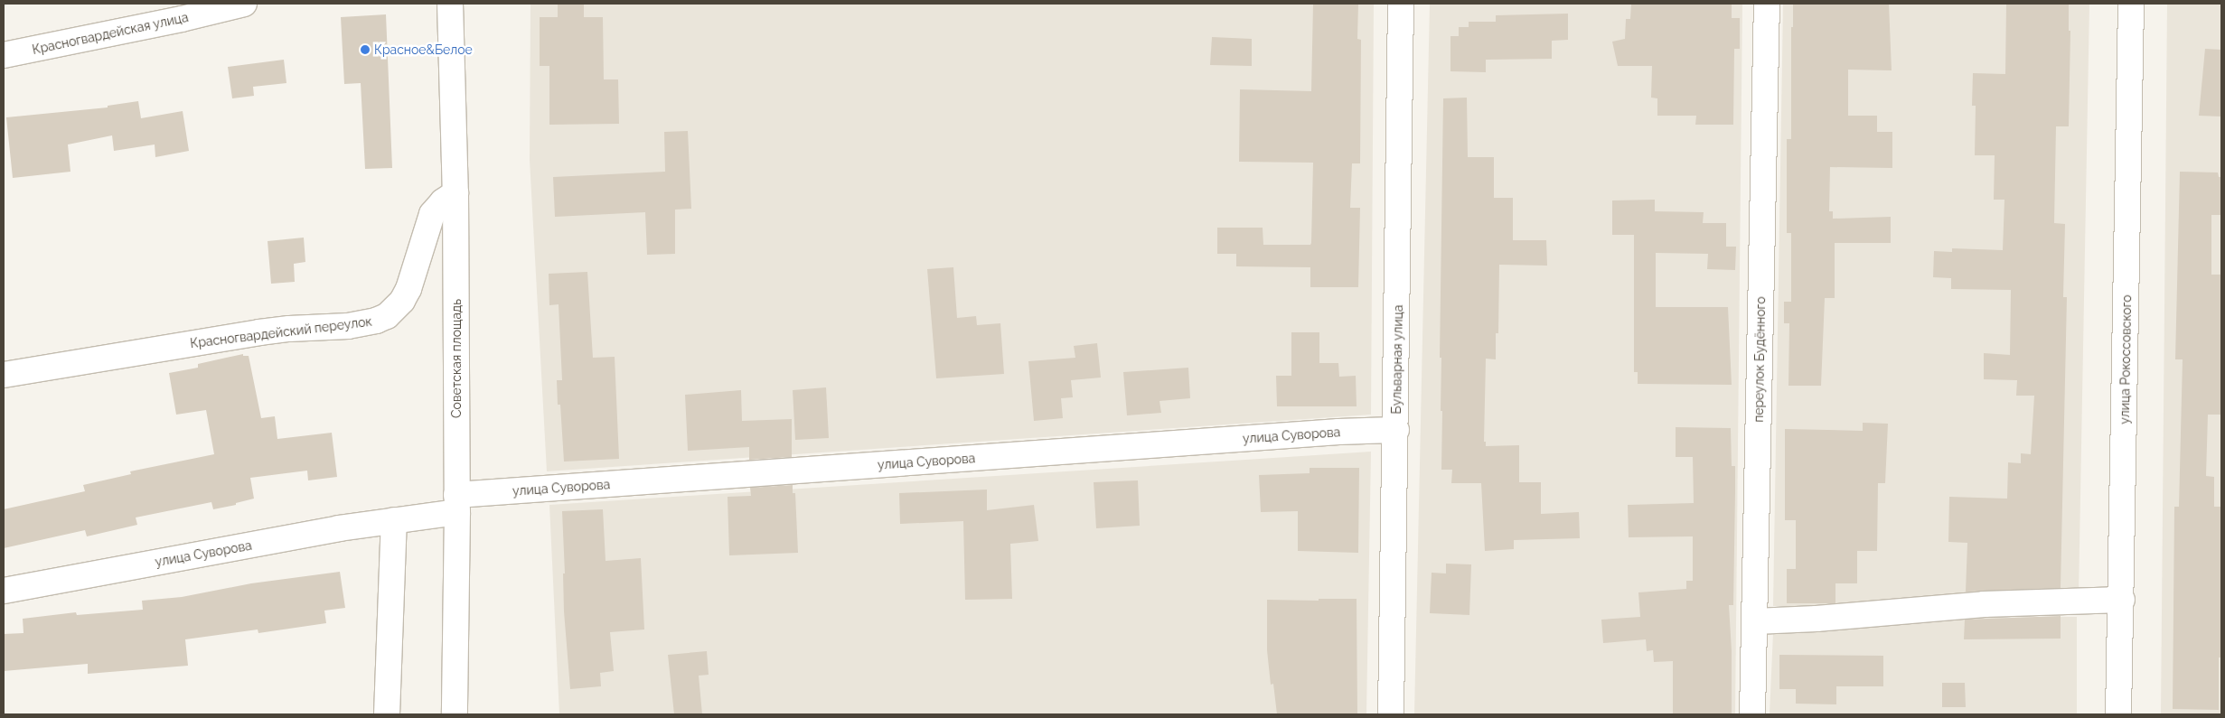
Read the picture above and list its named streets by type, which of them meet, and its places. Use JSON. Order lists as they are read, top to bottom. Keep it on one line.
{"streets":{"street":["Красногвардейская улица","Красногвардейский переулок","Советская площадь","Бульварная улица","переулок Будённого","улица Рокоссовского","улица Суворова"]},"crossings":[["Красногвардейский переулок","Советская площадь"],["Советская площадь","улица Суворова"],["Бульварная улица","улица Суворова"]],"places":["Красное&Белое"]}
